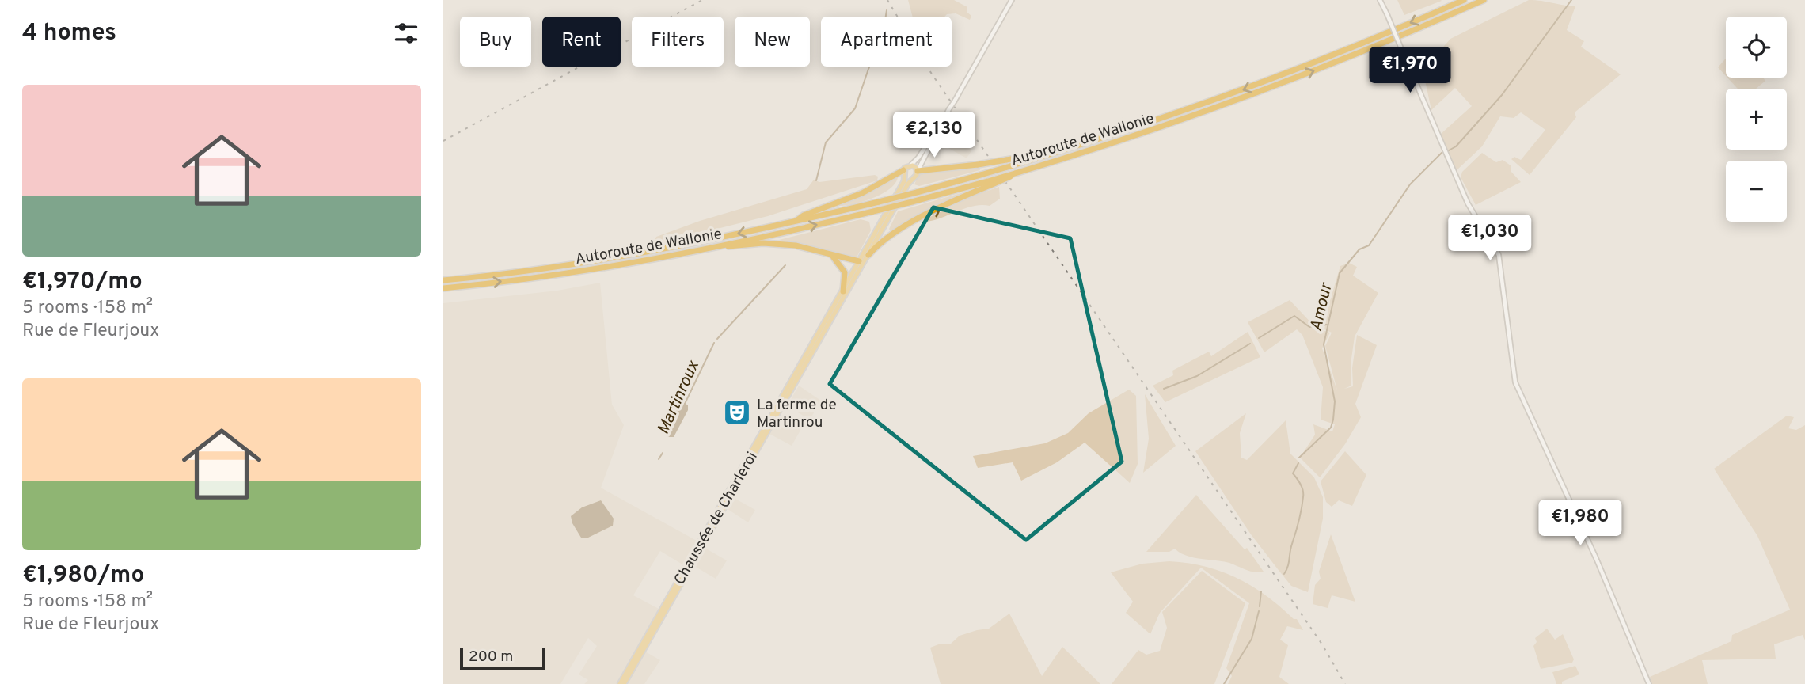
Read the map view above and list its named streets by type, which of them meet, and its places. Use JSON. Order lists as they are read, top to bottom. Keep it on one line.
{"streets":{"highway":["Autoroute de Wallonie"],"main road":["Chaussée de Charleroi"]},"water":["Amour","Martinroux"],"places":{"theatre":["La ferme de Martinrou"]},"scale_bar":"200 m","page":{"heading":"4 homes","map_buttons":["+","−"],"chip":["Buy","Rent","Filters","New","Apartment"],"price":["€1,970","€2,130","€1,030","€1,980"],"list":[{"name":"€1,970/mo","note":"5 rooms · 158 m² · Rue de Fleurjoux"},{"name":"€1,980/mo","note":"5 rooms · 158 m² · Rue de Fleurjoux"}],"scale":"200 m"}}
